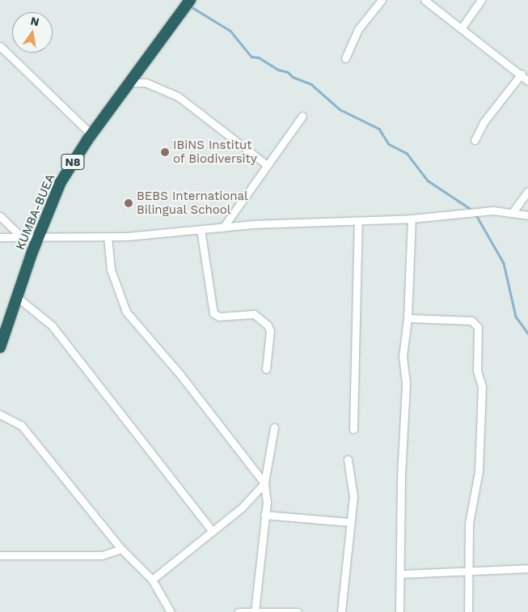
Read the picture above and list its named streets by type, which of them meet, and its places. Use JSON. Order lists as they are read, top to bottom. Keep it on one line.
{"streets":{"highway":["N8","KUMBA-BUEA"]},"places":["IBiNS Institut of Biodiversity","BEBS International Bilingual School"],"north":"top"}
